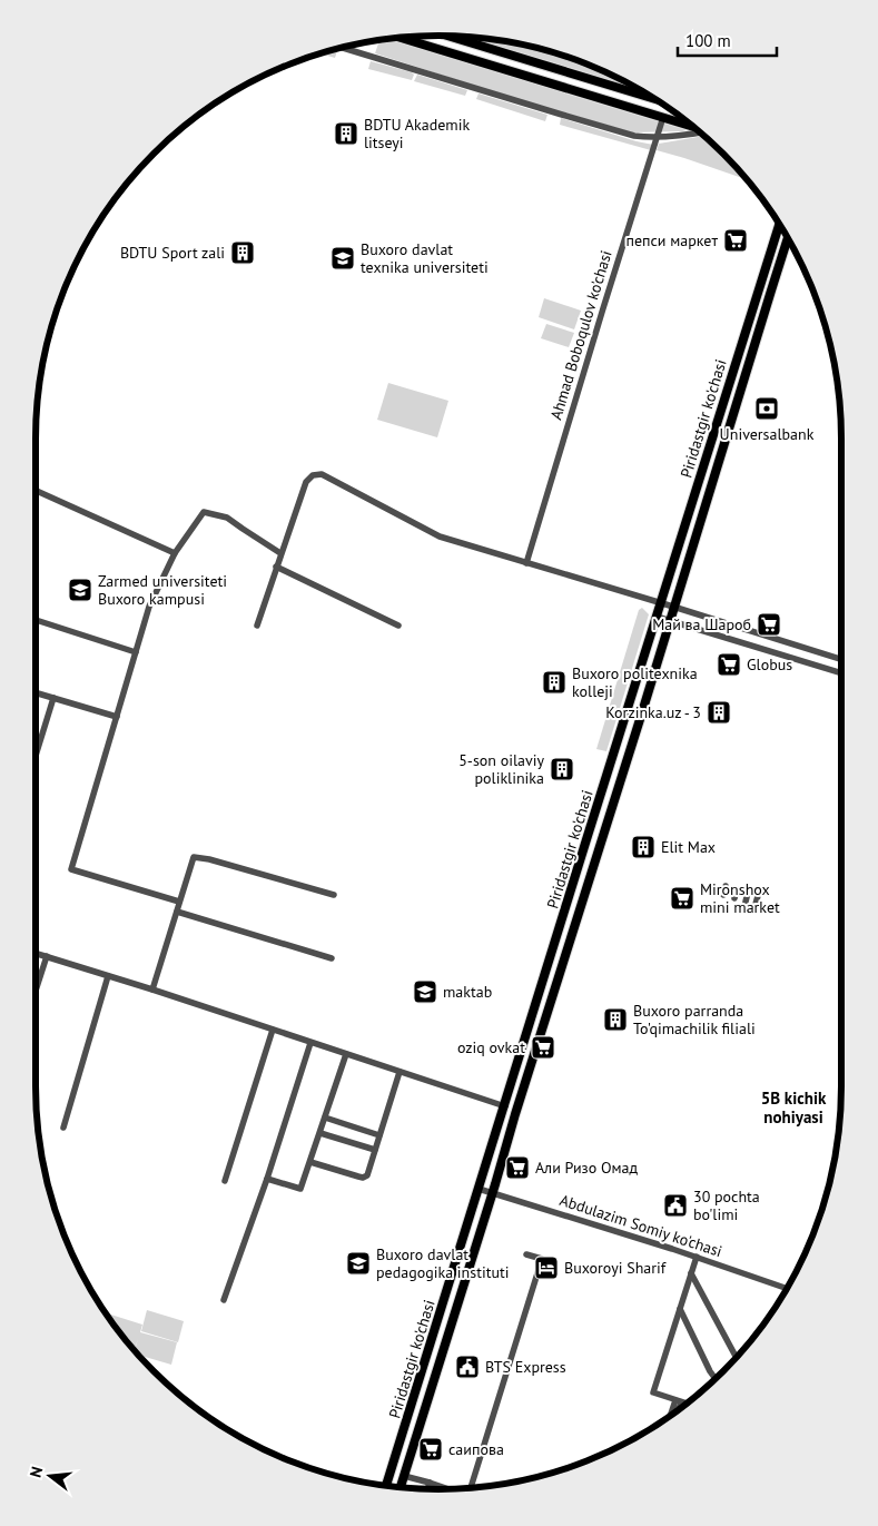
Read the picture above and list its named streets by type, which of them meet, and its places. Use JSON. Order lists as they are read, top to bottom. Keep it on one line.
{"streets":{"main road":["Piridastgir ko'chasi"],"street":["Ahmad Boboqulov ko'chasi","Abdulazim Somiy ko'chasi"]},"crossings":[["Piridastgir ko'chasi","Abdulazim Somiy ko'chasi"]],"districts":["5B kichik nohiyasi"],"places":{"building":["BDTU Akademik litseyi","BDTU Sport zali","Buxoro politexnika kolleji","Korzinka.uz - 3","5-son oilaviy poliklinika","Elit Max","Buxoro parranda To'qimachilik filiali"],"supermarket":["пепси маркет","Май ва Шароб","Globus","Mironshox mini market","oziq ovkat","Али Ризо Омад","саипова"],"school or university":["Buxoro davlat texnika universiteti","Zarmed universiteti Buxoro kampusi","maktab","Buxoro davlat pedagogika instituti"],"bank":["Universalbank"],"public building":["30 pochta bo'limi","BTS Express"],"hotel":["Buxoroyi Sharif"]},"scale_bar":"100 m","north":"left"}
